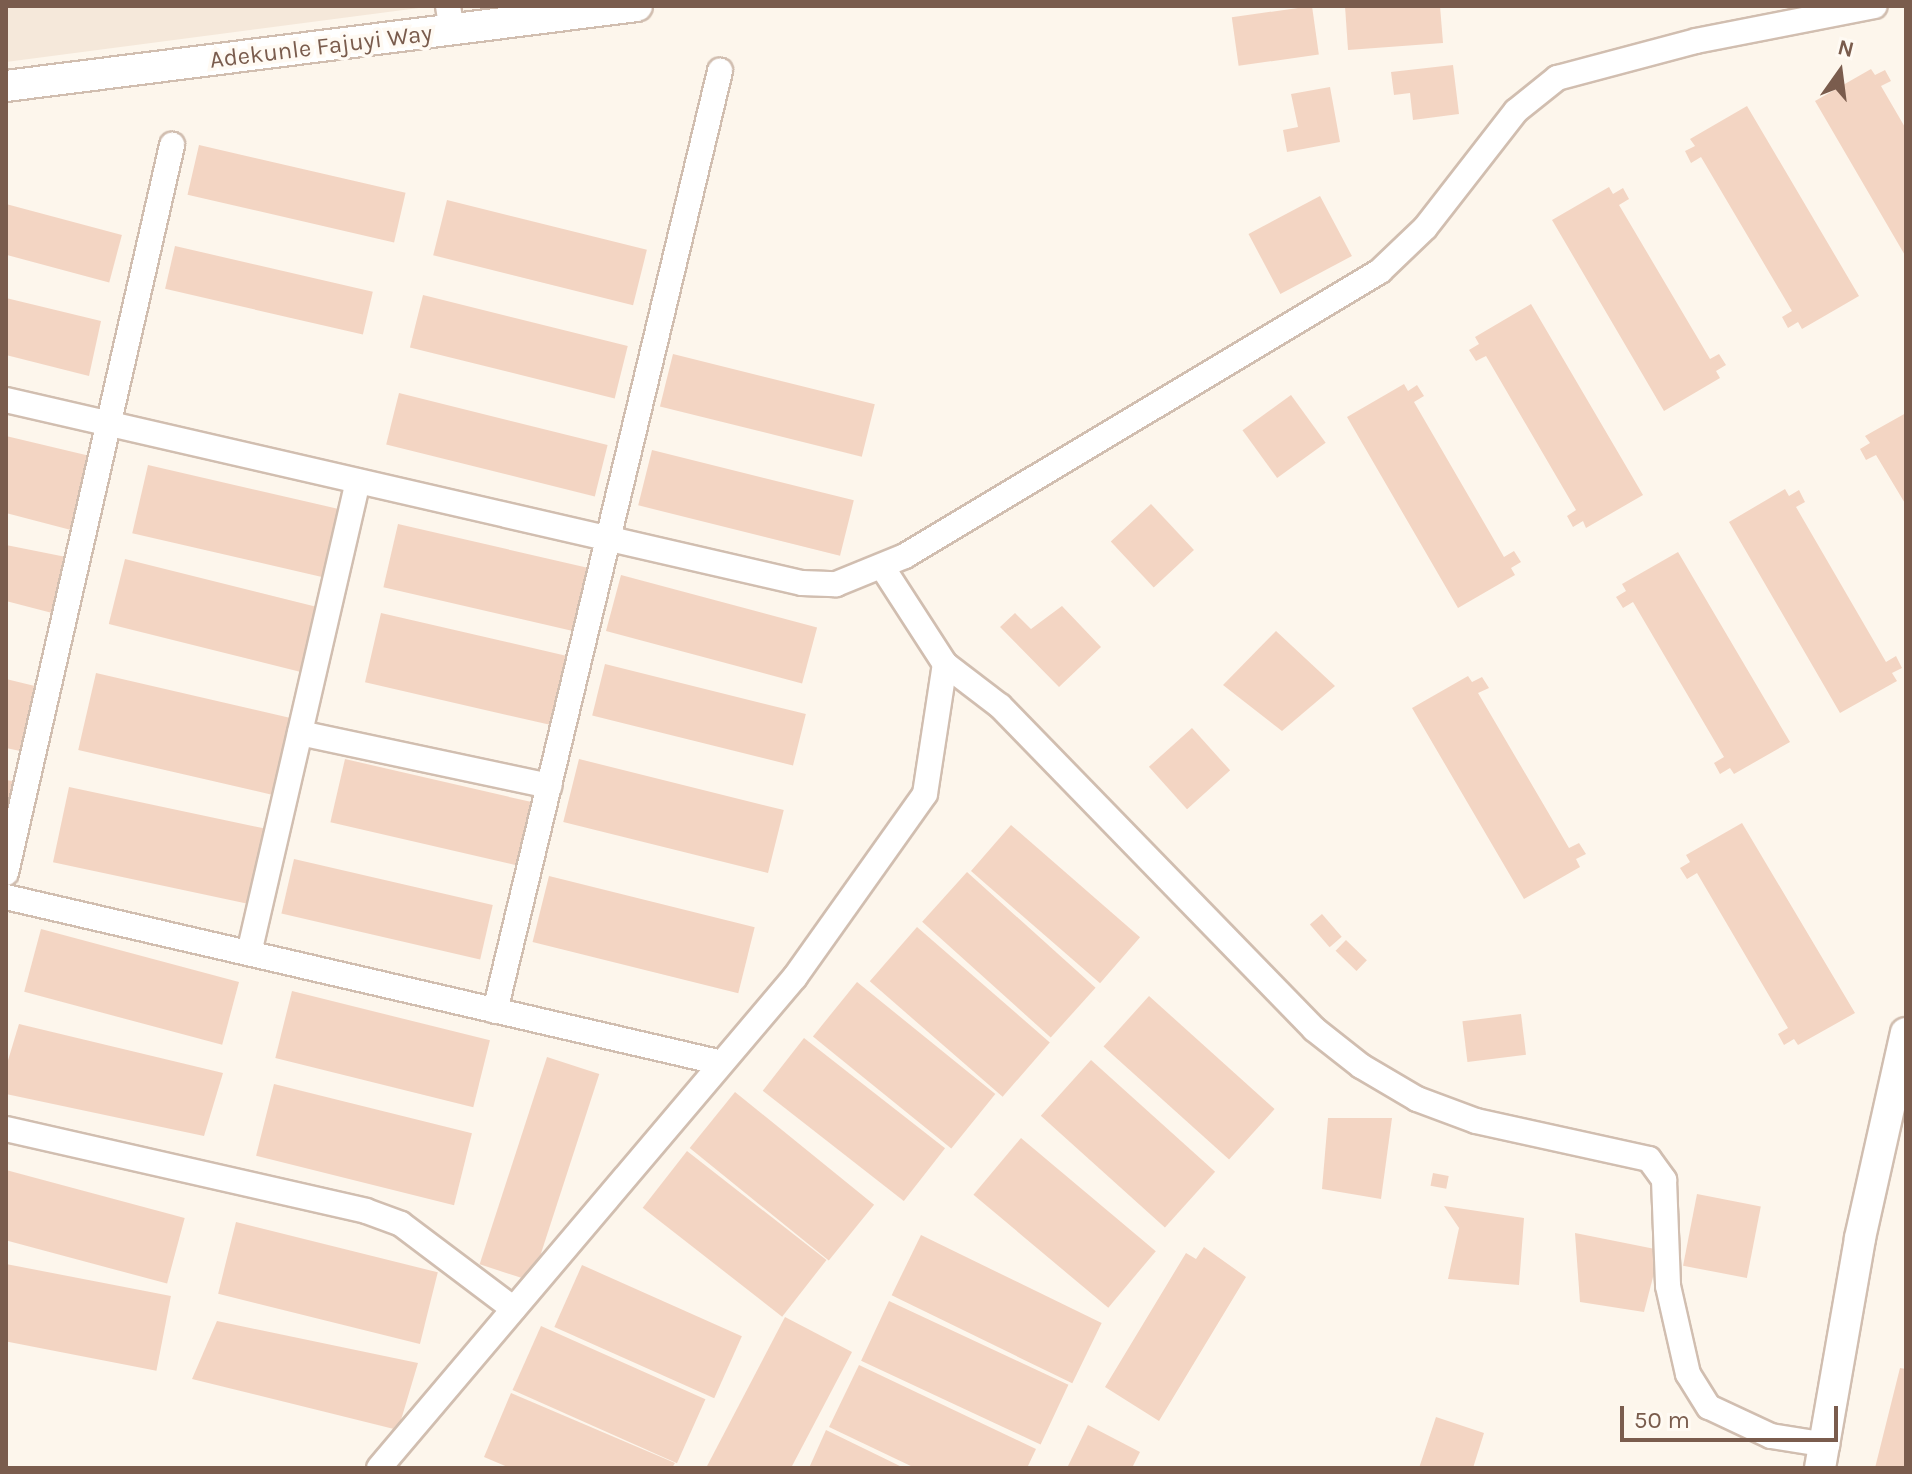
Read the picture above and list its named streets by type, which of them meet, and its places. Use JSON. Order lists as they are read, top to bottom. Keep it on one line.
{"streets":{"street":["Adekunle Fajuyi Way"]},"scale_bar":"50 m","north":"top"}
